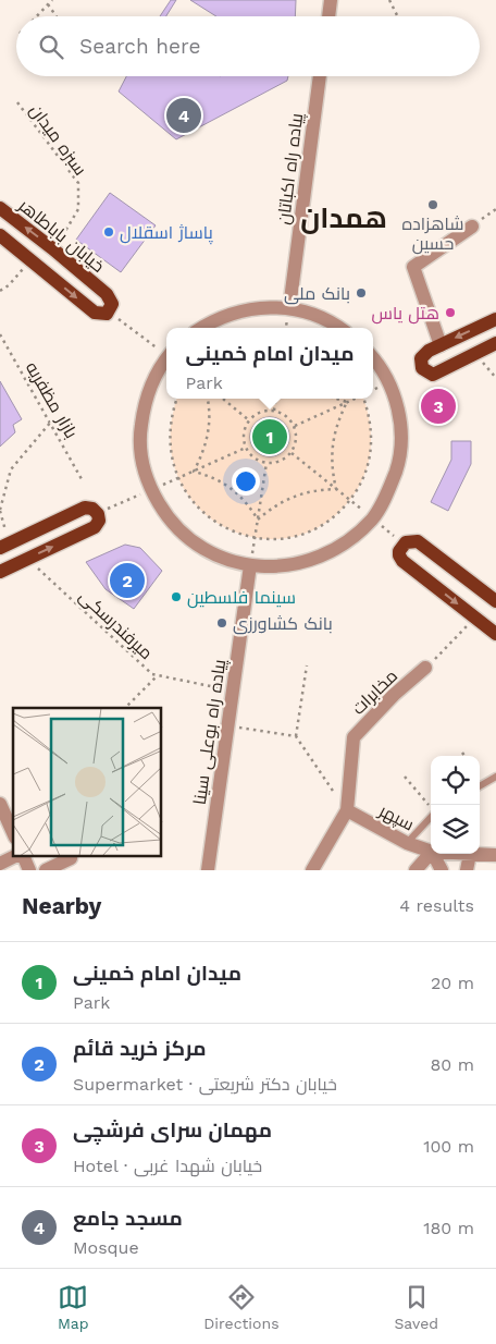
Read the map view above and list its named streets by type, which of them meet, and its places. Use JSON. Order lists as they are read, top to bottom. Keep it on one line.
{"streets":{"main road":["خیابان باباطاهر"],"street":["پیاده راه اکباتان","مخابرات","پیاده راه بوعلی سینا","سپهر"],"path":["سبزه میدان","بازار مظفریه","میرفندرسکی"]},"crossings":[["سبزه میدان","خیابان باباطاهر"],["میرفندرسکی","پیاده راه بوعلی سینا"],["مخابرات","سپهر"]],"districts":["همدان"],"places":["شاهزاده حسین","پاساژ اسقلال","بانک ملی","هتل یاس","سینما فلسطین","بانک کشاورزی"],"page":{"search":"Search here","pins":["4","3","1","2"],"popup":["میدان امام خمینی","Park"],"heading":["Nearby","4 results"],"list":[{"mark":"1","name":"میدان امام خمینی","note":"Park","value":"20 m"},{"mark":"2","name":"مرکز خرید قائم","note":"Supermarket · خیابان دکتر شریعتی","value":"80 m"},{"mark":"3","name":"مهمان سرای فرشچی","note":"Hotel · خیابان شهدا غربی","value":"100 m"},{"mark":"4","name":"مسجد جامع","note":"Mosque","value":"180 m"}],"nav":["Map","Directions","Saved"]}}
